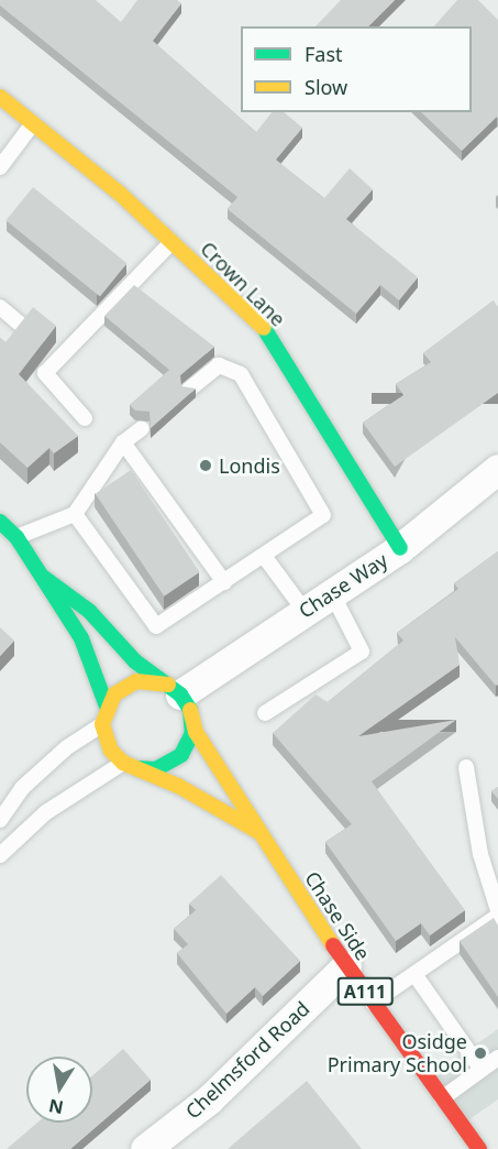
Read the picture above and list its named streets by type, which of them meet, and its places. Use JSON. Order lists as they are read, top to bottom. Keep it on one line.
{"streets":{"main road":["Crown Lane","Chase Side","A111"],"street":["Chase Way","Chelmsford Road"]},"crossings":[["Crown Lane","Chase Way"],["Chase Way","Chase Side"],["Chase Side","Chelmsford Road"]],"places":["Londis","Osidge Primary School"],"legend":["Fast","Slow"],"north":"bottom"}
